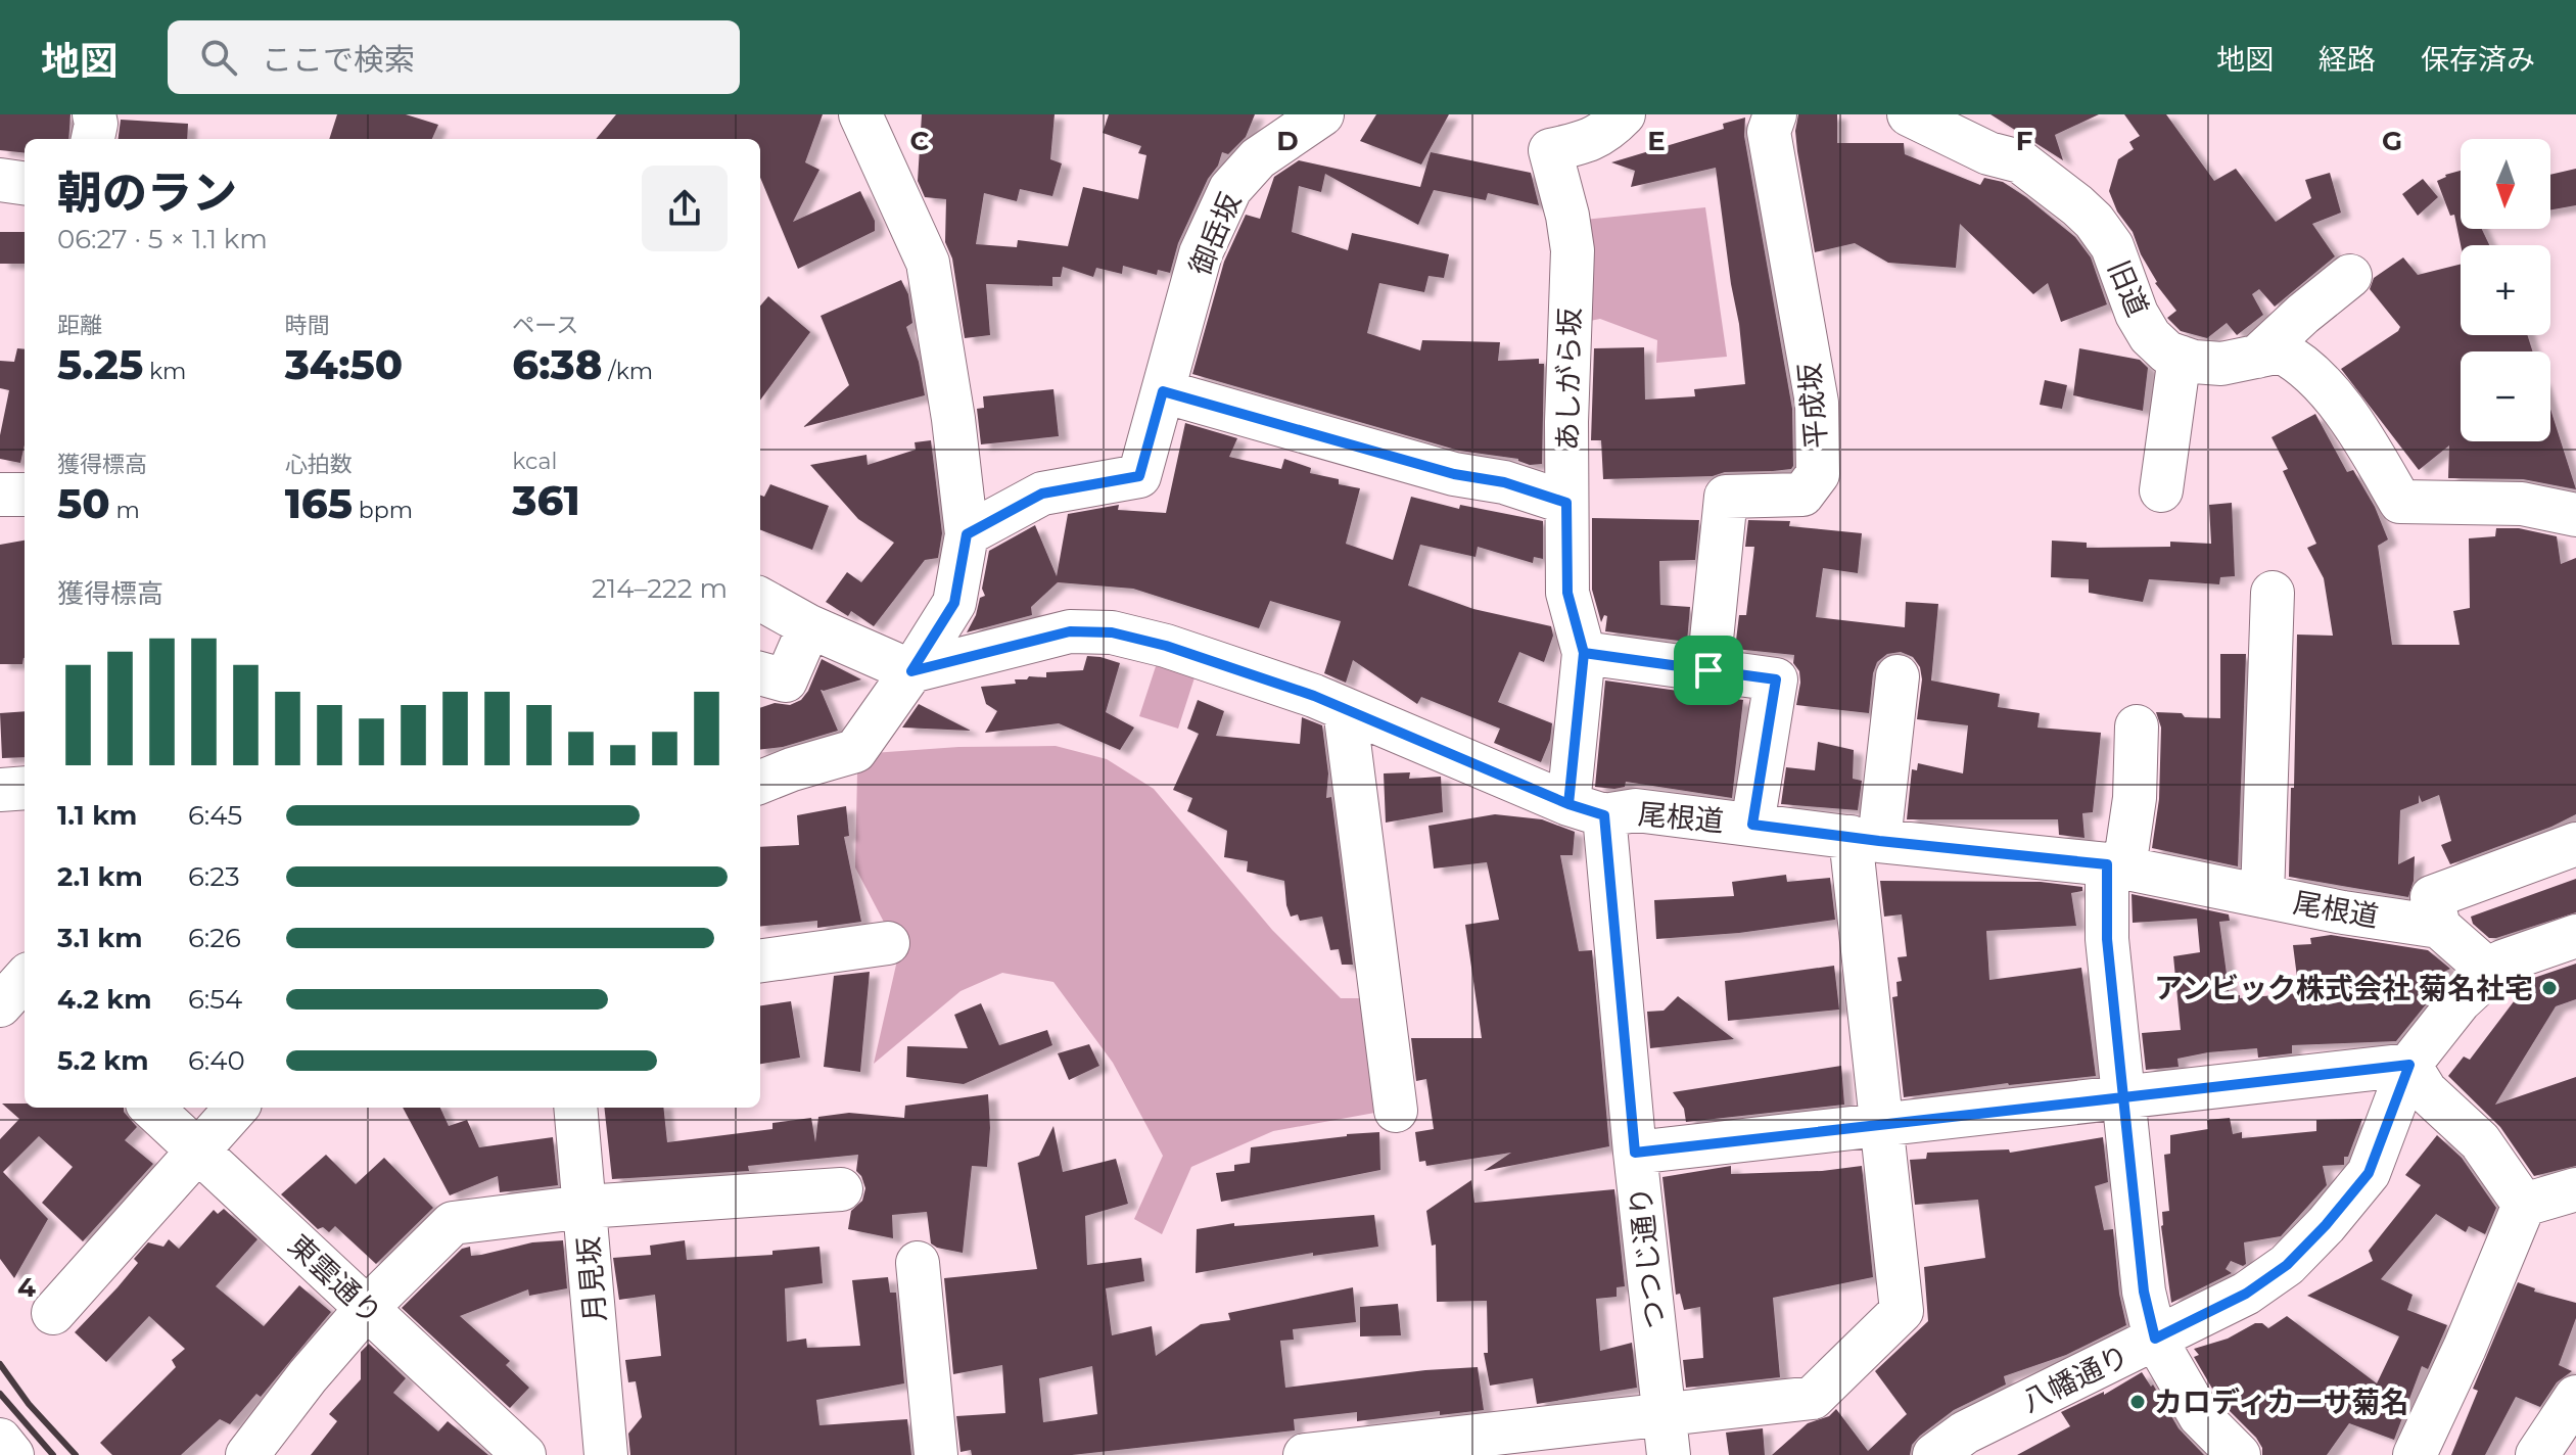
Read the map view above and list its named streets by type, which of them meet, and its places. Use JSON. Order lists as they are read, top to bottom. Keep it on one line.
{"streets":{"street":["御岳坂","旧道","あしがら坂","平成坂","尾根道","つつじ通り","東雲通り","月見坂","八幡通り"]},"crossings":[["あしがら坂","尾根道"],["あしがら坂","つつじ通り"],["尾根道","つつじ通り"]],"places":["アンビック株式会社 菊名社宅","カロディカーサ菊名"],"north":"bottom","page":{"header":"地図","search":"ここで検索","nav":["地図","経路","保存済み"],"map_buttons":["+","−"],"heading":["朝のラン","06:27 · 5 × 1.1 km"],"stats":[["距離","5.25 km"],["時間","34:50"],["ペース","6:38 /km"],["獲得標高","50 m"],["心拍数","165 bpm"],["kcal","361"]],"chart":["獲得標高","214–222 m"],"list":[{"name":"1.1 km","note":"6:45"},{"name":"2.1 km","note":"6:23"},{"name":"3.1 km","note":"6:26"},{"name":"4.2 km","note":"6:54"},{"name":"5.2 km","note":"6:40"}]},"grid":{"columns":["C","D","E","F","G"],"rows":["4"]}}
